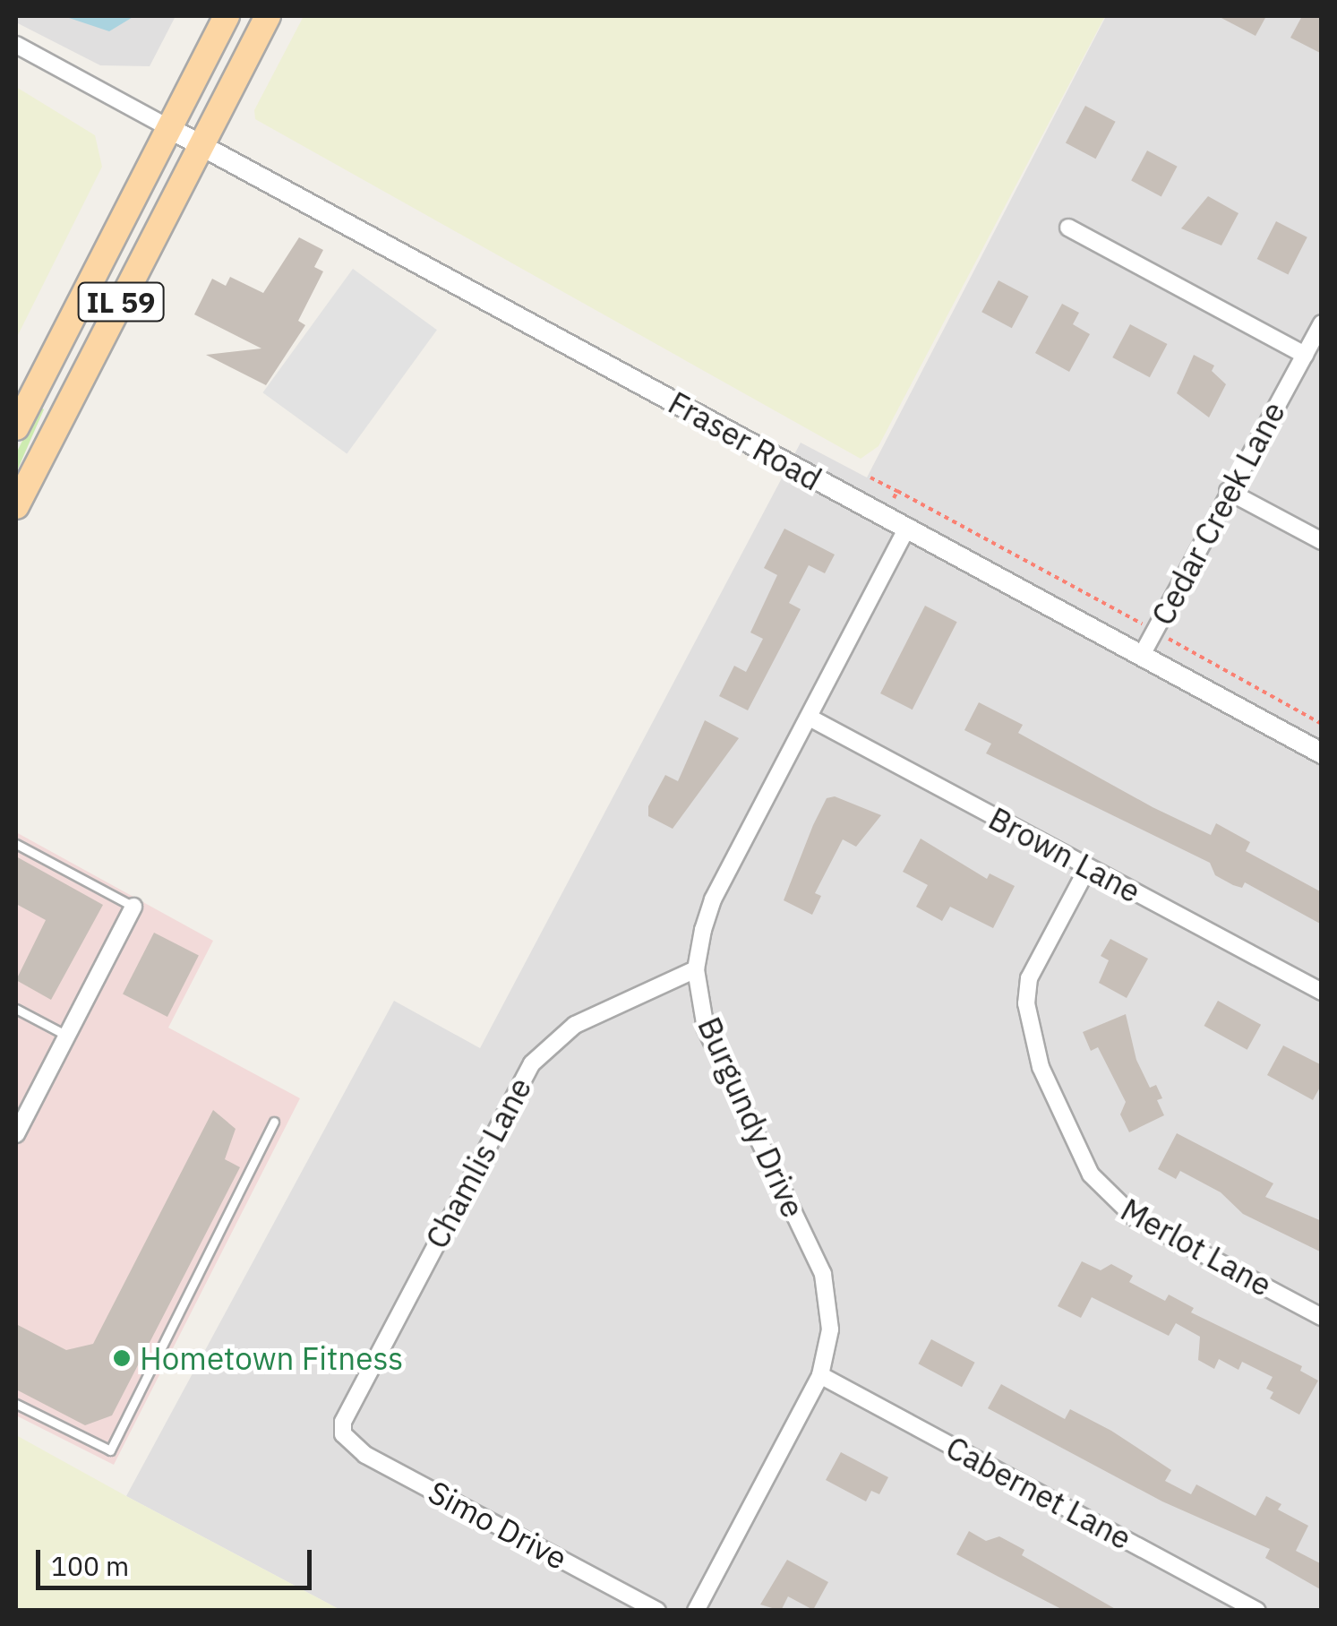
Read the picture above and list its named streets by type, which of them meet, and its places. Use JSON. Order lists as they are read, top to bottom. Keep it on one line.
{"streets":{"main road":["IL 59"],"street":["Fraser Road","Cedar Creek Lane","Brown Lane","Burgundy Drive","Chamlis Lane","Merlot Lane","Cabernet Lane","Simo Drive"]},"crossings":[["IL 59","Fraser Road"],["Fraser Road","Cedar Creek Lane"],["Fraser Road","Burgundy Drive"],["Brown Lane","Burgundy Drive"],["Brown Lane","Merlot Lane"],["Burgundy Drive","Chamlis Lane"],["Burgundy Drive","Cabernet Lane"],["Chamlis Lane","Simo Drive"]],"places":["Hometown Fitness"],"scale_bar":"100 m"}
